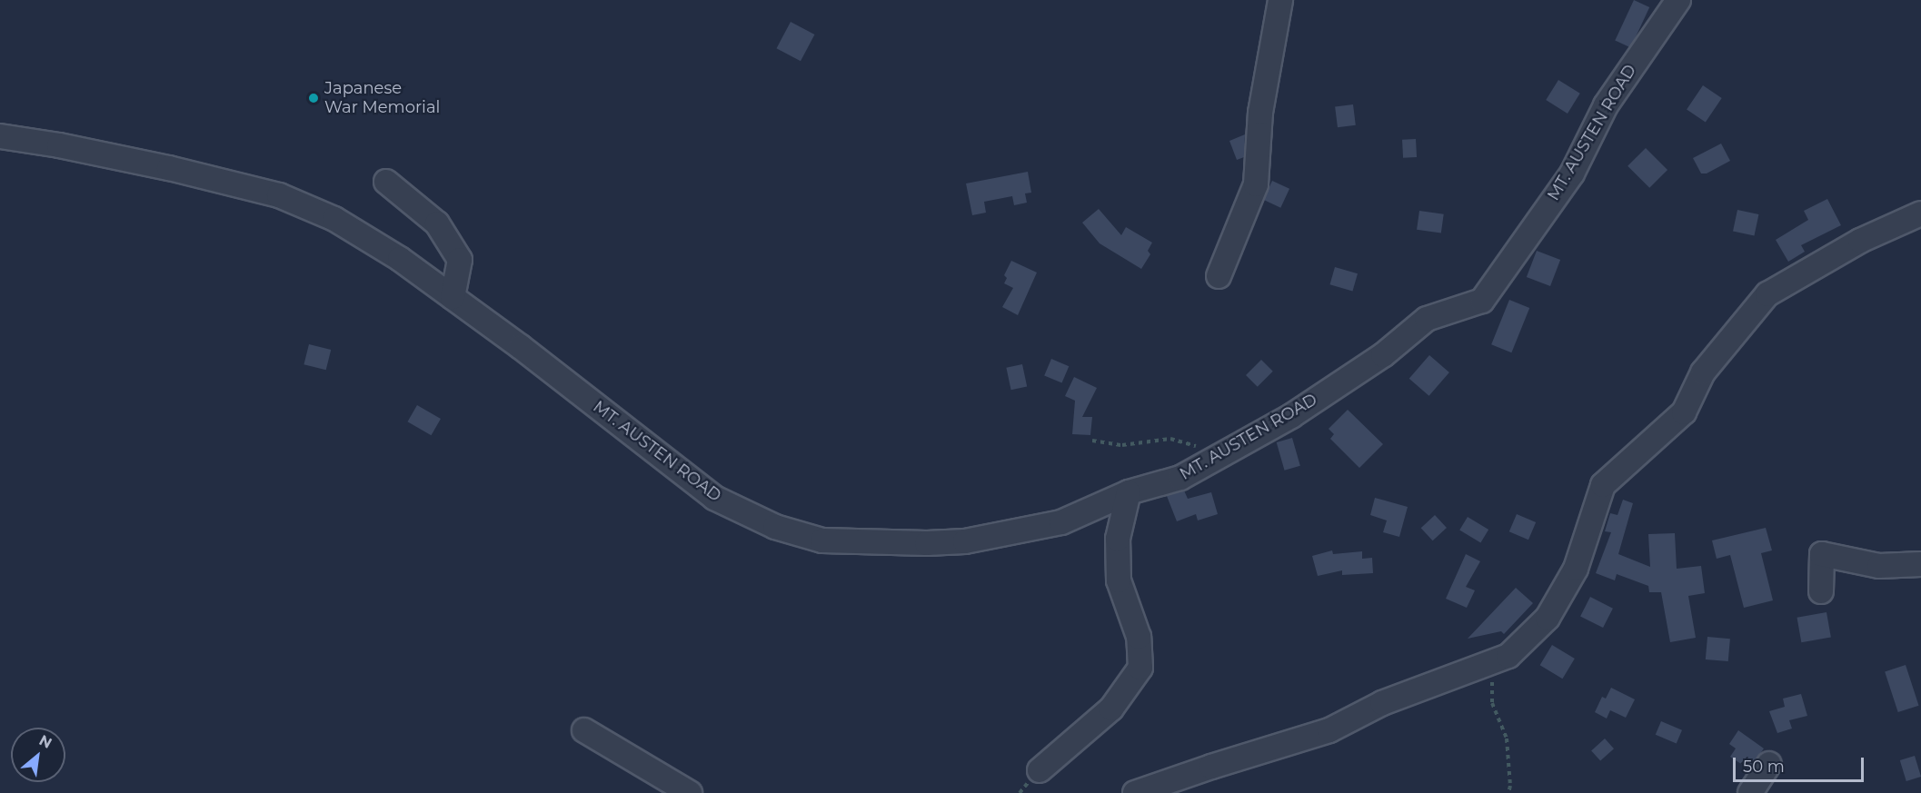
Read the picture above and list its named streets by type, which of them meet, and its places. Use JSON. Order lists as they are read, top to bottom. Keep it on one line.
{"streets":{"street":["MT. AUSTEN ROAD"]},"places":["Japanese War Memorial"],"scale_bar":"50 m","north":"top right"}
